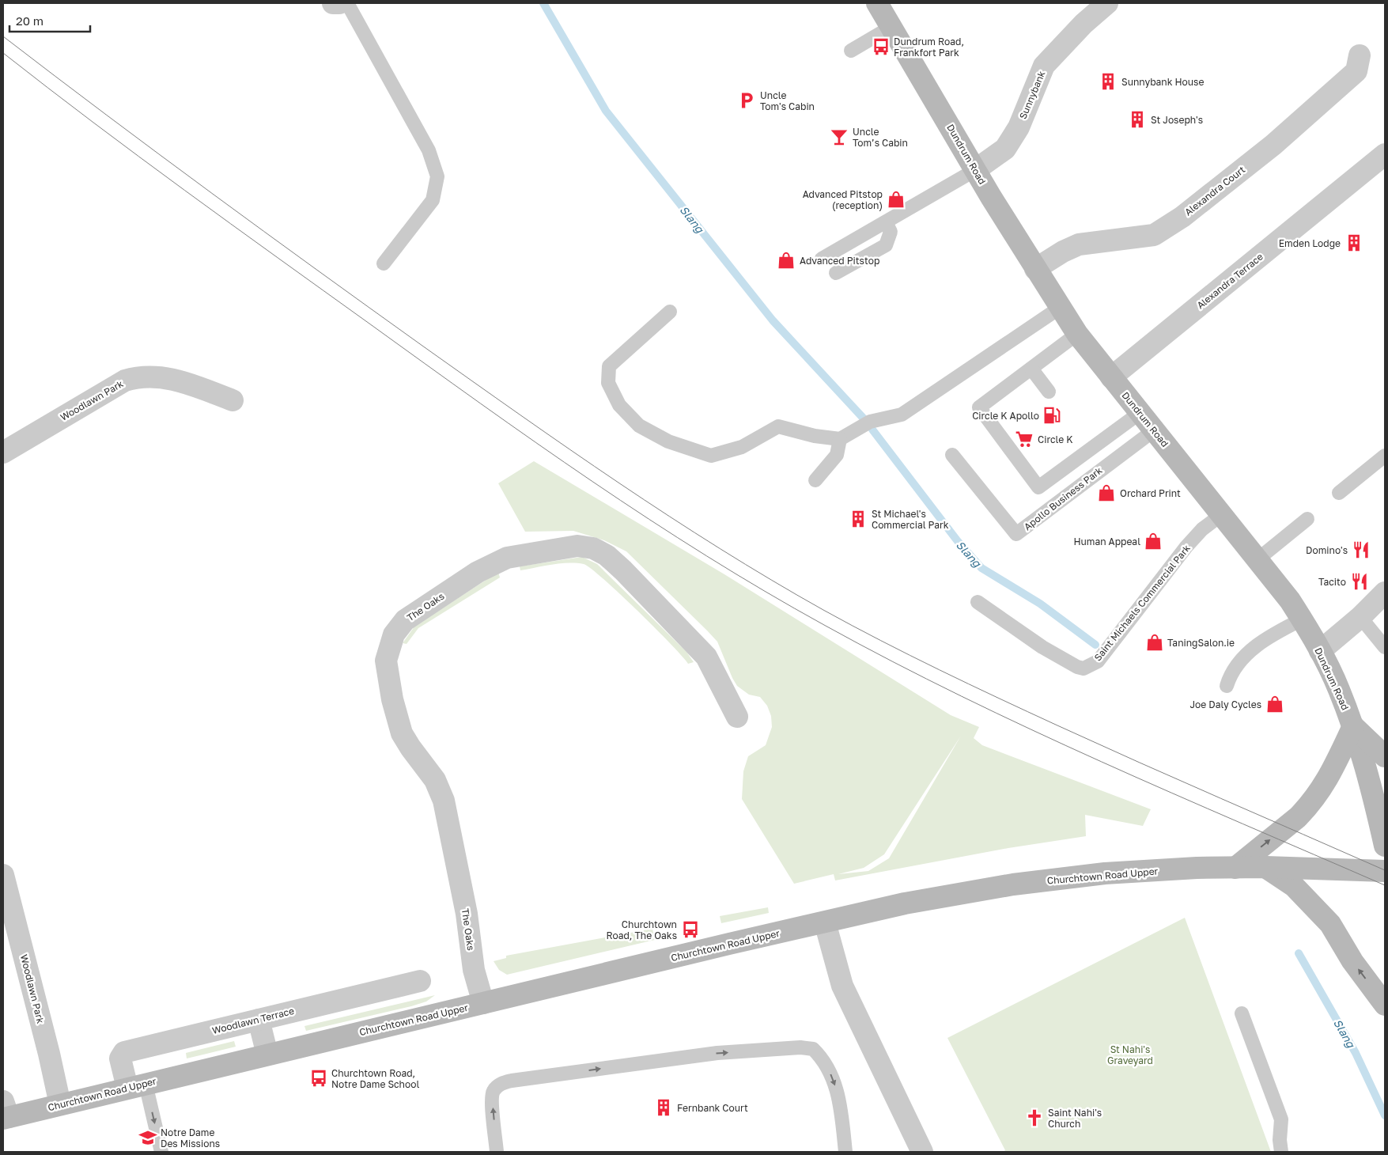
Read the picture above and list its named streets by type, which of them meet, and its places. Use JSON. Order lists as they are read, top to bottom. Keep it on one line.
{"streets":{"main road":["Dundrum Road","Churchtown Road Upper"],"street":["Sunnybank","Alexandra Court","Alexandra Terrace","Woodlawn Park","The Oaks","Woodlawn Terrace"],"lane":["Apollo Business Park","Saint Michaels Commercial Park"]},"crossings":[["Sunnybank","Dundrum Road"],["Dundrum Road","Alexandra Court"],["Dundrum Road","Alexandra Terrace"],["Dundrum Road","Apollo Business Park"],["Dundrum Road","Saint Michaels Commercial Park"],["Woodlawn Park","Churchtown Road Upper"],["The Oaks","Churchtown Road Upper"],["Churchtown Road Upper","Woodlawn Terrace"]],"water":["Slang"],"parks":["St Nahi's Graveyard"],"places":{"bus stop":["Dundrum Road, Frankfort Park","Churchtown Road, The Oaks","Churchtown Road, Notre Dame School"],"building":["Sunnybank House","St Joseph's","Emden Lodge","St Michael's Commercial Park","Fernbank Court"],"parking":["Uncle Tom's Cabin"],"bar":["Uncle Tom’s Cabin"],"shop":["Advanced Pitstop (reception)","Advanced Pitstop","Orchard Print","Human Appeal","TaningSalon.ie","Joe Daly Cycles"],"fuel station":["Circle K Apollo"],"supermarket":["Circle K"],"restaurant":["Domino's","Tacito"],"church":["Saint Nahi's Church"],"school or university":["Notre Dame Des Missions"]},"scale_bar":"20 m"}
